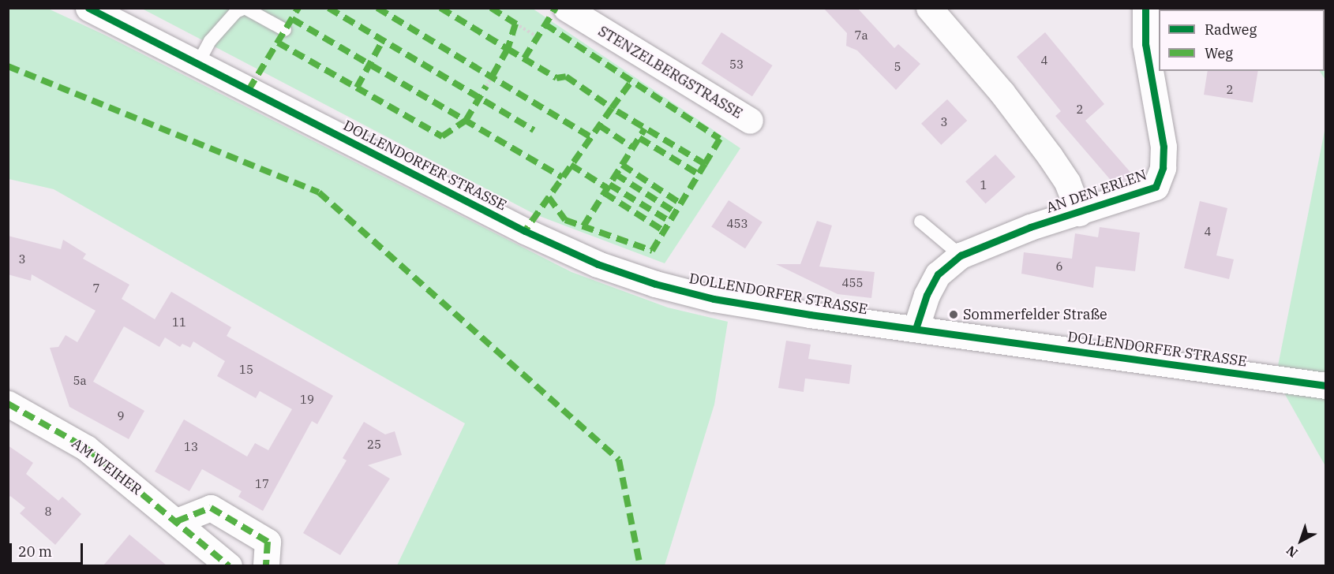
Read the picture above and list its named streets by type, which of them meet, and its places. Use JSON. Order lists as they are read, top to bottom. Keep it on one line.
{"streets":{"street":["STENZELBERGSTRASSE","DOLLENDORFER STRASSE","AN DEN ERLEN","AM WEIHER"]},"crossings":[["DOLLENDORFER STRASSE","AN DEN ERLEN"]],"places":["Sommerfelder Straße"],"house_numbers":["7a","4","53","5","2","2","3","1","453","4","3","6","455","7","11","15","5a","19","9","25","13","17","8"],"legend":["Radweg","Weg"],"scale_bar":"20 m","north":"bottom left"}
